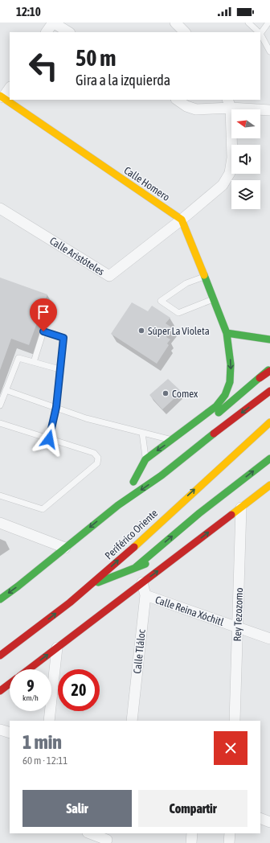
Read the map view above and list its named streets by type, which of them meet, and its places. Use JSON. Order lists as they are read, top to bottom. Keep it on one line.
{"streets":{"main road":["Calle Homero","Periférico Oriente"],"street":["Calle Aristóteles","Calle Reina Xóchitl","Rey Tezozomo","Calle Tláloc"]},"crossings":[["Calle Homero","Calle Aristóteles"],["Calle Reina Xóchitl","Rey Tezozomo"],["Calle Reina Xóchitl","Calle Tláloc"]],"places":["Súper La Violeta","Comex"],"north":"left","page":{"status":"12:10","turn":["50 m","Gira a la izquierda"],"speed":"9 km/h","limit":"20","heading":["1 min","60 m · 12:11"],"buttons":["Salir","Compartir"]}}
